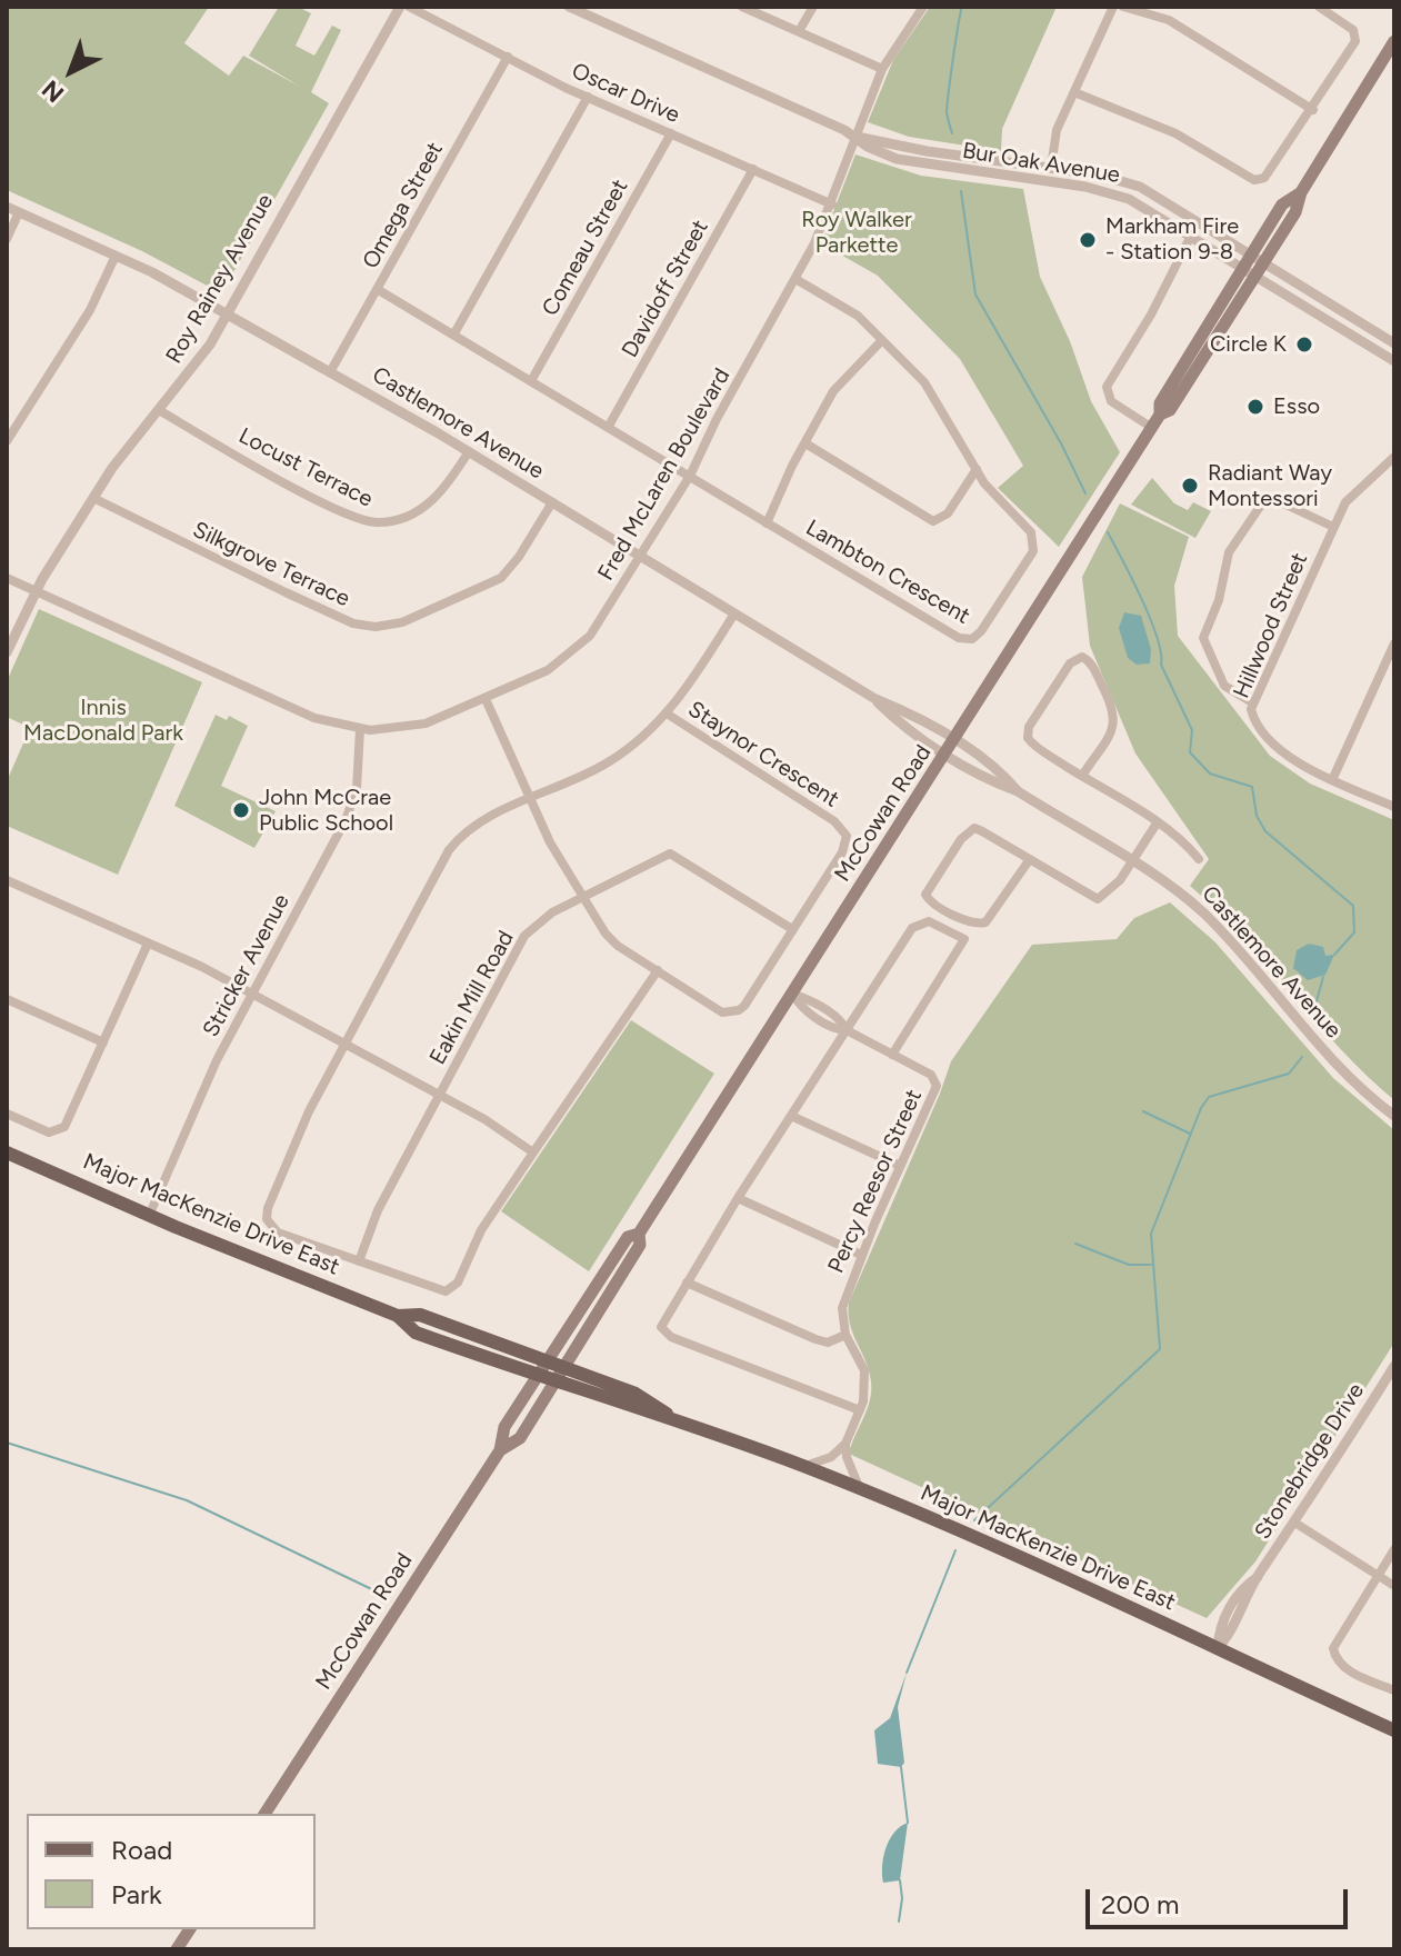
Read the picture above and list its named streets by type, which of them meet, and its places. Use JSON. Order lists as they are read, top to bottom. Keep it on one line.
{"streets":{"main road":["McCowan Road","Major MacKenzie Drive East"],"street":["Oscar Drive","Bur Oak Avenue","Omega Street","Comeau Street","Roy Rainey Avenue","Davidoff Street","Castlemore Avenue","Locust Terrace","Fred McLaren Boulevard","Silkgrove Terrace","Lambton Crescent","Hillwood Street","Staynor Crescent","Stricker Avenue","Eakin Mill Road","Percy Reesor Street","Stonebridge Drive"]},"crossings":[["Oscar Drive","Omega Street"],["Oscar Drive","Comeau Street"],["Oscar Drive","Davidoff Street"],["Oscar Drive","Fred McLaren Boulevard"],["Bur Oak Avenue","Fred McLaren Boulevard"],["Bur Oak Avenue","McCowan Road"],["Omega Street","Castlemore Avenue"],["Omega Street","Lambton Crescent"],["Comeau Street","Lambton Crescent"],["Roy Rainey Avenue","Castlemore Avenue"],["Roy Rainey Avenue","Locust Terrace"],["Roy Rainey Avenue","Fred McLaren Boulevard"],["Roy Rainey Avenue","Silkgrove Terrace"],["Davidoff Street","Lambton Crescent"],["Castlemore Avenue","Locust Terrace"],["Castlemore Avenue","Fred McLaren Boulevard"],["Castlemore Avenue","Silkgrove Terrace"],["Castlemore Avenue","McCowan Road"],["Fred McLaren Boulevard","Lambton Crescent"],["Fred McLaren Boulevard","Staynor Crescent"],["Fred McLaren Boulevard","Stricker Avenue"],["Staynor Crescent","Eakin Mill Road"],["McCowan Road","Percy Reesor Street"],["McCowan Road","Major MacKenzie Drive East"],["Stricker Avenue","Major MacKenzie Drive East"],["Major MacKenzie Drive East","Stonebridge Drive"]],"parks":["Roy Walker Parkette","Innis MacDonald Park"],"places":["Markham Fire - Station 9-8","Circle K","Esso","Radiant Way Montessori","John McCrae Public School"],"legend":["Road","Park"],"scale_bar":"200 m","north":"bottom left"}
